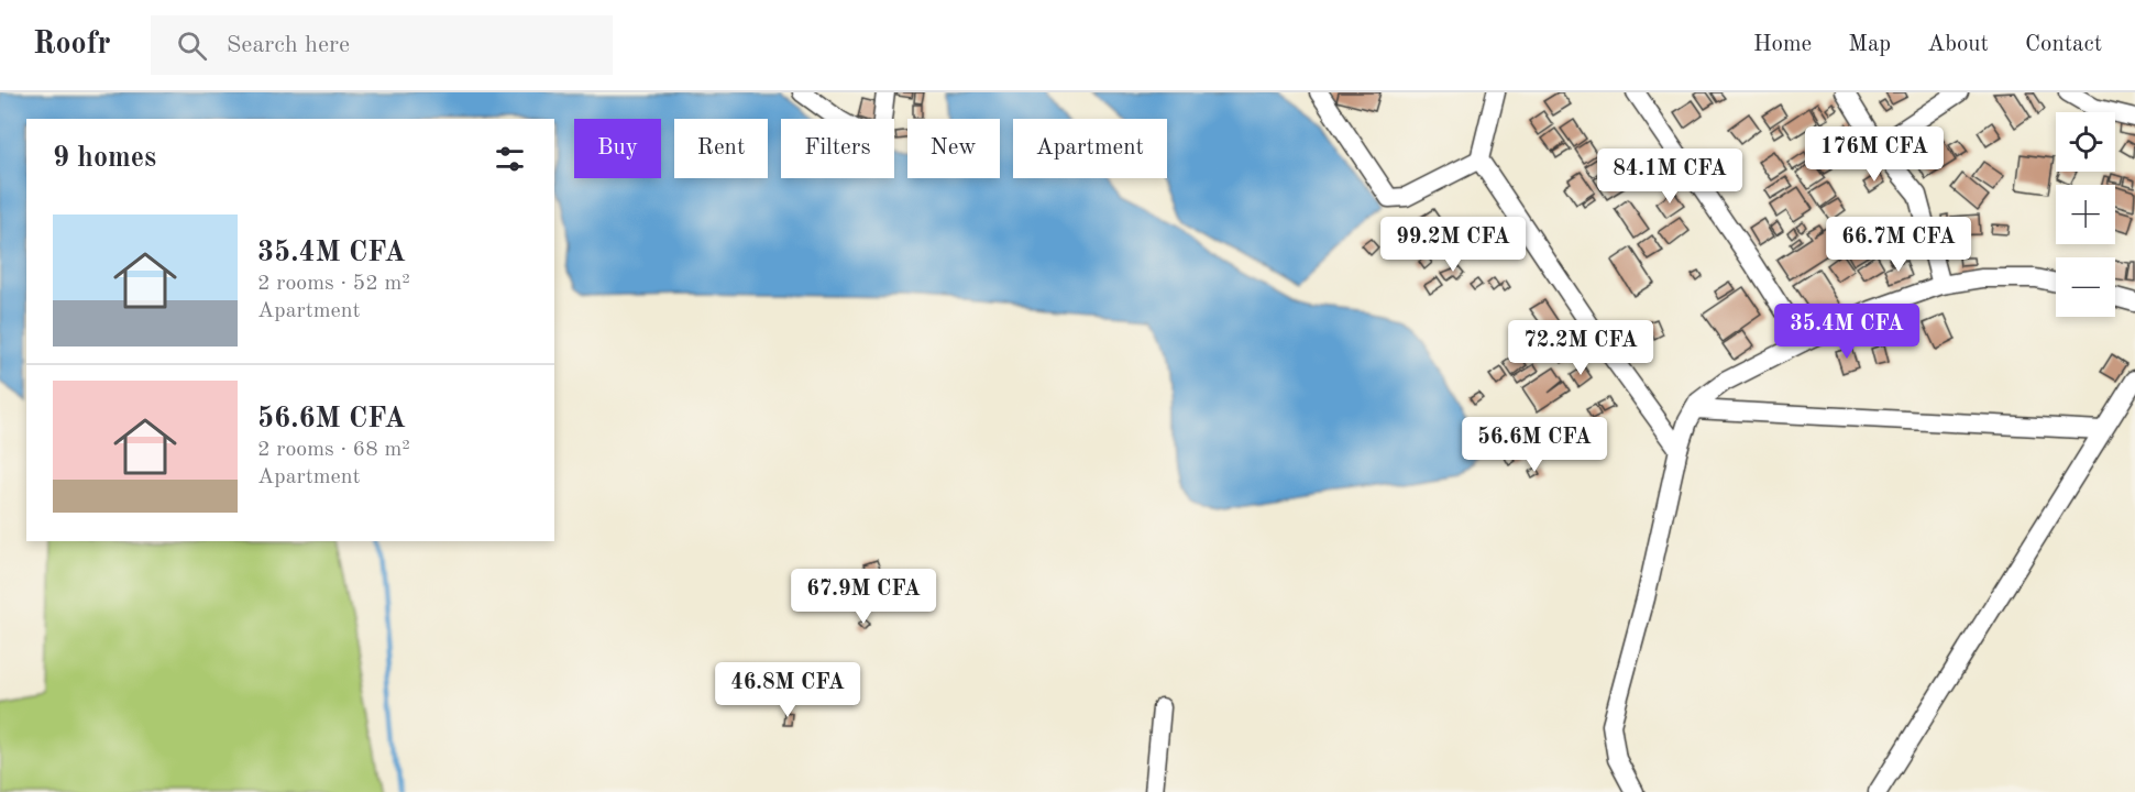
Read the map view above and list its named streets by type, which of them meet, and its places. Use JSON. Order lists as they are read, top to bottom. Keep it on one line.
{"page":{"header":"Roofr","search":"Search here","nav":["Home","Map","About","Contact"],"map_buttons":["+","−"],"chip":["Buy","Rent","Filters","New","Apartment"],"heading":"9 homes","price":["176M CFA","84.1M CFA","99.2M CFA","66.7M CFA","35.4M CFA","72.2M CFA","56.6M CFA","67.9M CFA","46.8M CFA"],"list":[{"name":"35.4M CFA","note":"2 rooms · 52 m² · Apartment"},{"name":"56.6M CFA","note":"2 rooms · 68 m² · Apartment"}]}}
